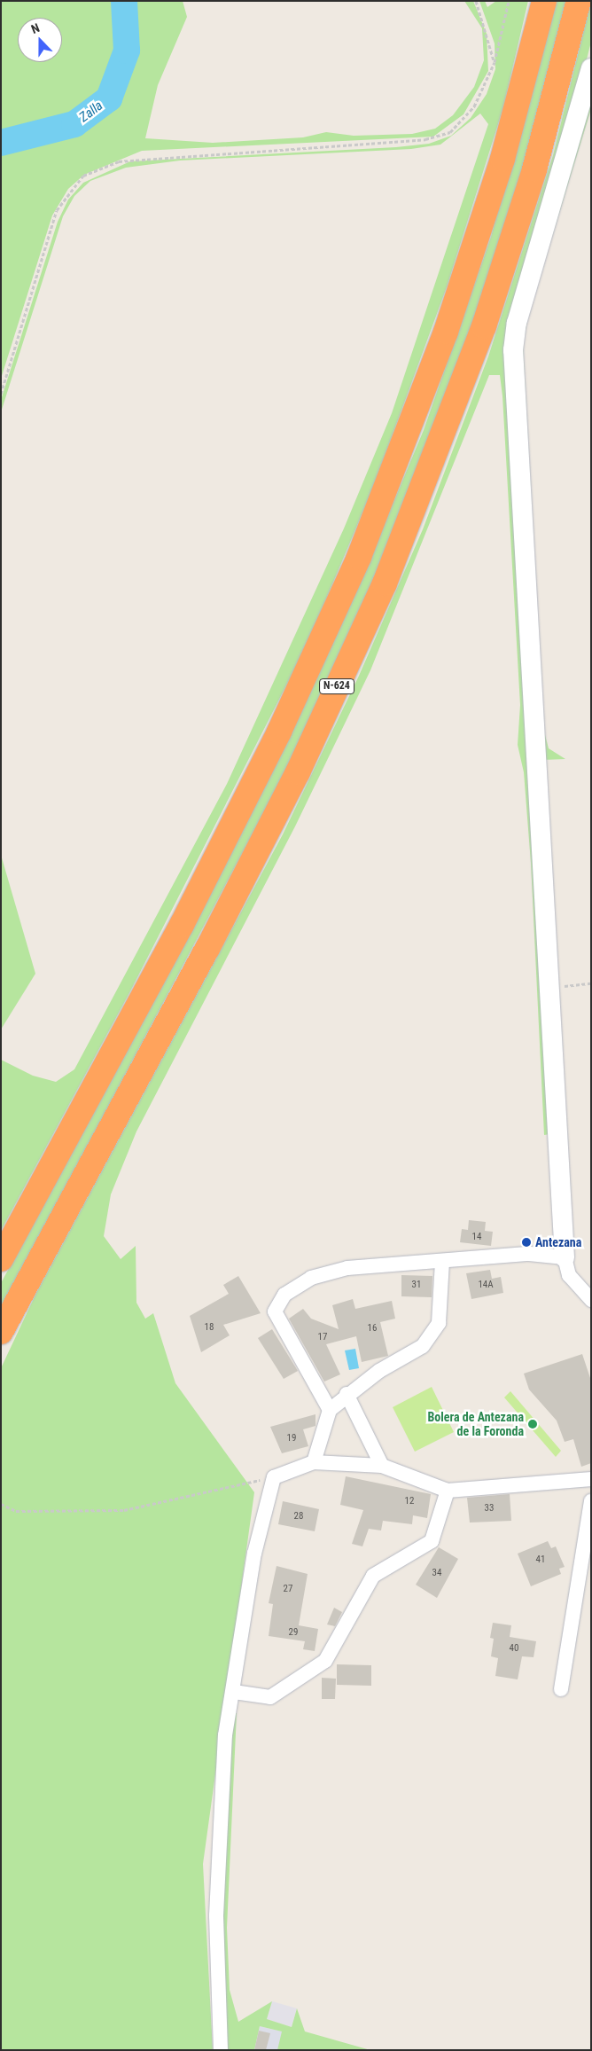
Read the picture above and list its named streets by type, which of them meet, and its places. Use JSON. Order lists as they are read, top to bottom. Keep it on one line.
{"streets":{"highway":["N-624"]},"water":["Zalla"],"places":["Antezana","Bolera de Antezana de la Foronda"],"house_numbers":["14","31","14A","18","16","17","19","12","33","28","41","34","27","29","40"],"north":"top"}
